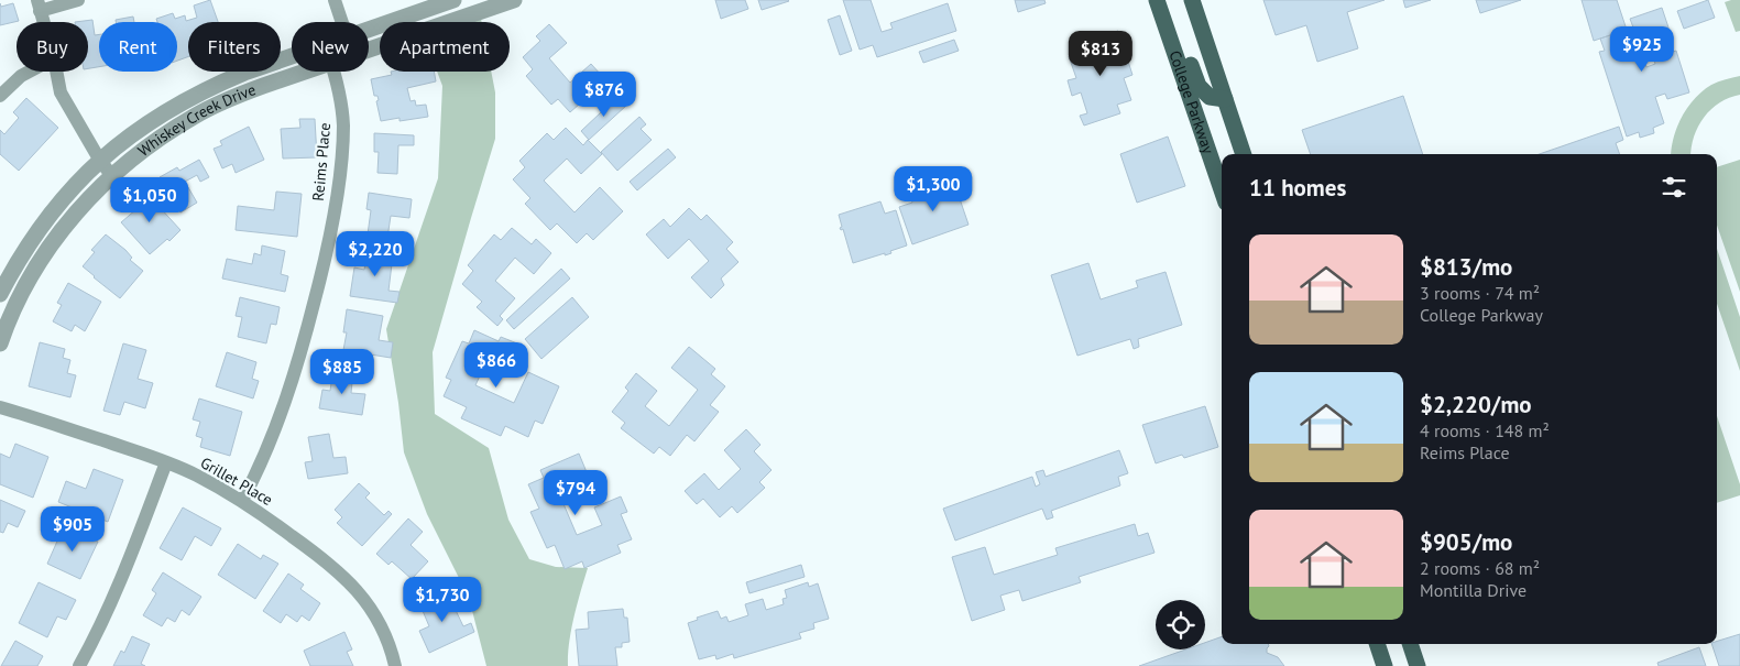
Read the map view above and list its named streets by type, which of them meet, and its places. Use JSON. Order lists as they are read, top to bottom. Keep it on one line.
{"streets":{"main road":["College Parkway"],"street":["Whiskey Creek Drive","Reims Place","Grillet Place"]},"crossings":[["Reims Place","Grillet Place"]],"page":{"chip":["Buy","Rent","Filters","New","Apartment"],"price":["$925","$813","$876","$1,300","$1,050","$2,220","$866","$885","$794","$905","$1,730"],"heading":"11 homes","list":[{"name":"$813/mo","note":"3 rooms · 74 m² · College Parkway"},{"name":"$2,220/mo","note":"4 rooms · 148 m² · Reims Place"},{"name":"$905/mo","note":"2 rooms · 68 m² · Montilla Drive"}]}}
